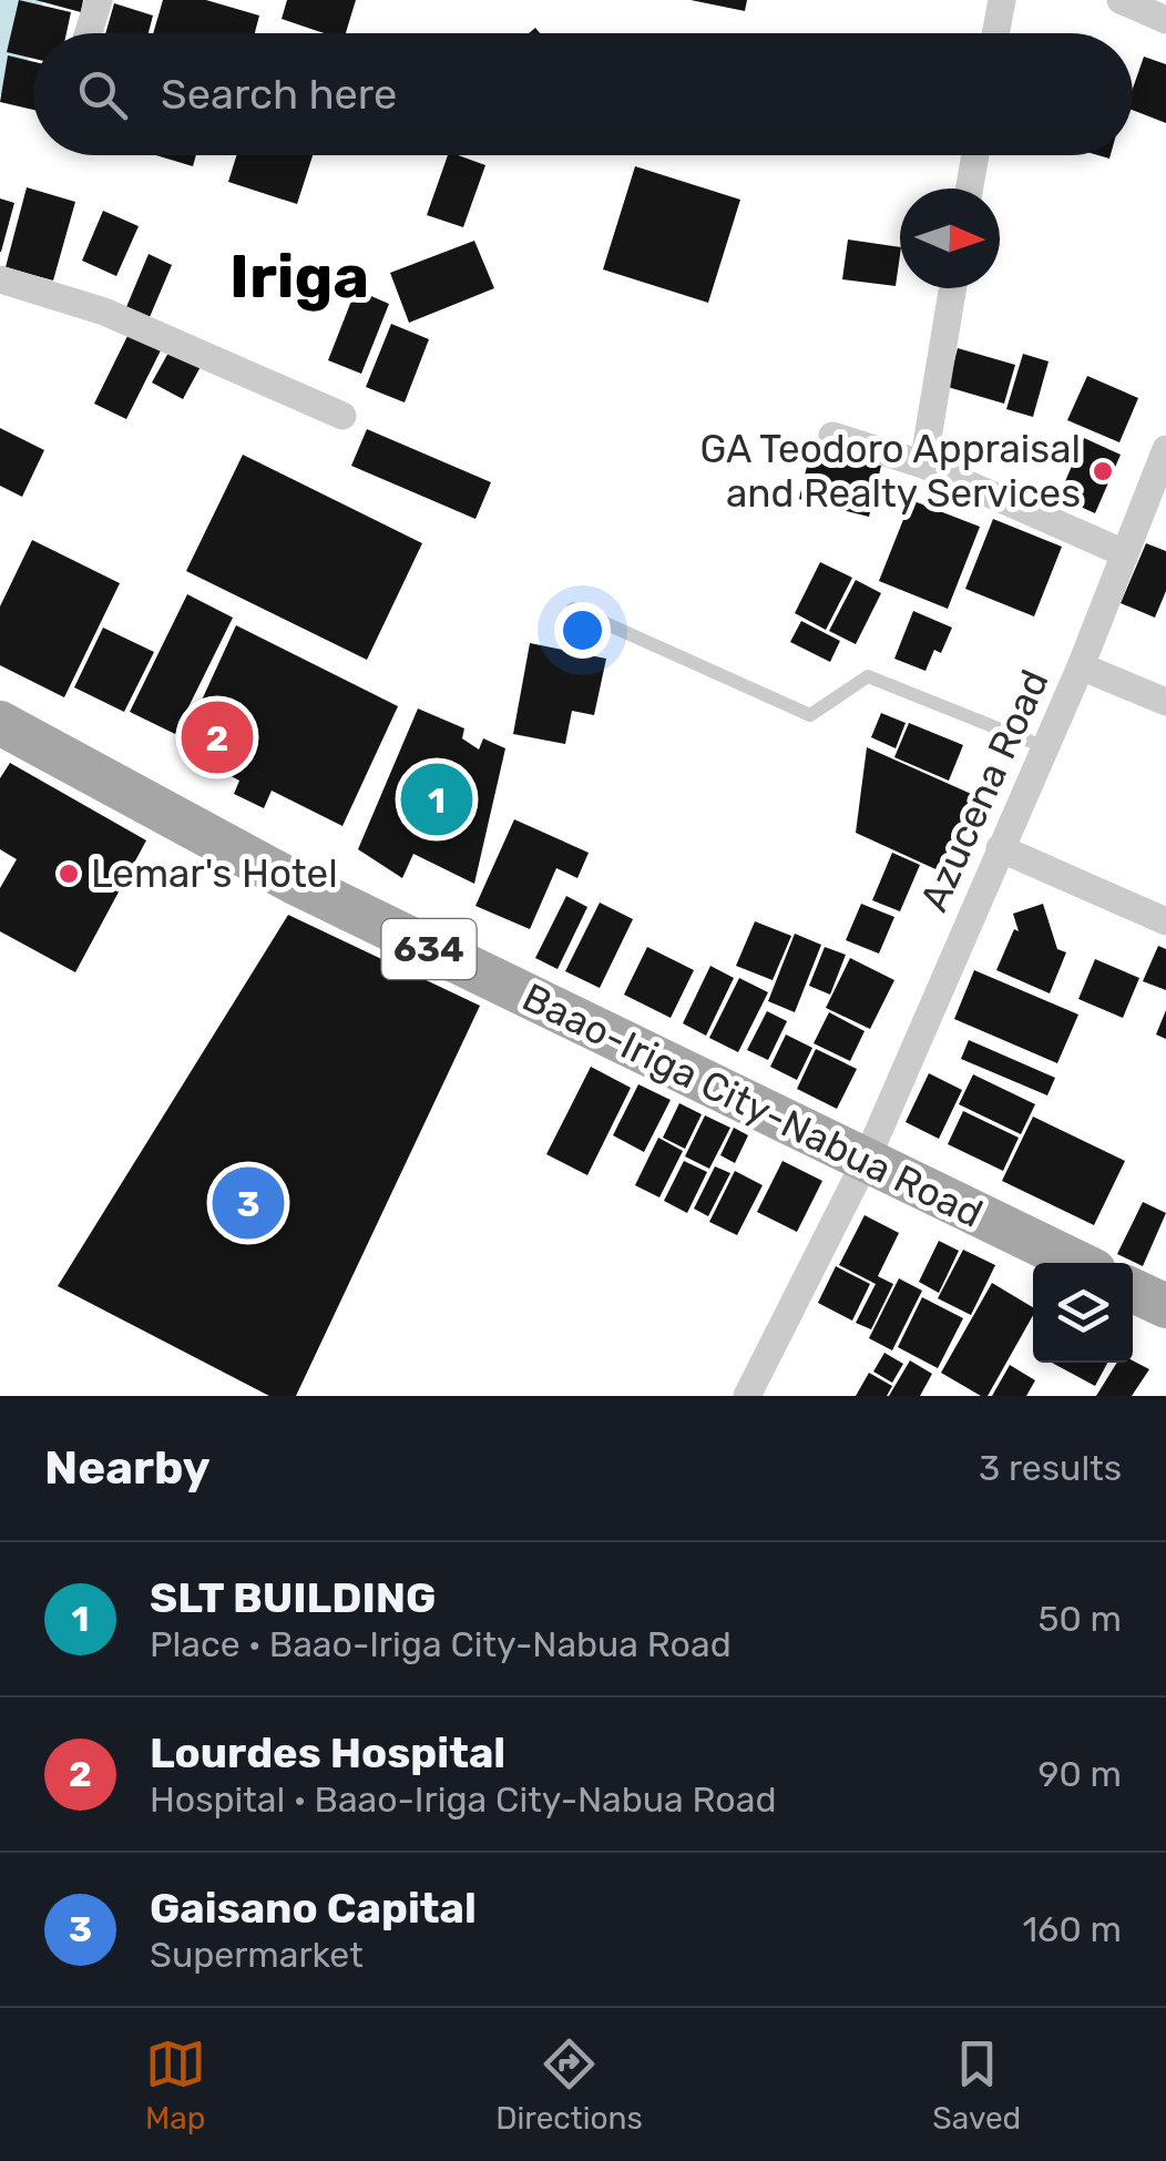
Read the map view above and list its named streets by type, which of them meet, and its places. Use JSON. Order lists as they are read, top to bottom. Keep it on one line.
{"streets":{"main road":["634","Baao-Iriga City-Nabua Road"],"street":["Azucena Road"]},"crossings":[["Azucena Road","Baao-Iriga City-Nabua Road"]],"districts":["Iriga"],"places":["GA Teodoro Appraisal and Realty Services","Lemar's Hotel"],"north":"right","page":{"search":"Search here","pins":["2","1","3"],"heading":["Nearby","3 results"],"list":[{"mark":"1","name":"SLT BUILDING","note":"Place · Baao-Iriga City-Nabua Road","value":"50 m"},{"mark":"2","name":"Lourdes Hospital","note":"Hospital · Baao-Iriga City-Nabua Road","value":"90 m"},{"mark":"3","name":"Gaisano Capital","note":"Supermarket","value":"160 m"}],"nav":["Map","Directions","Saved"]}}
